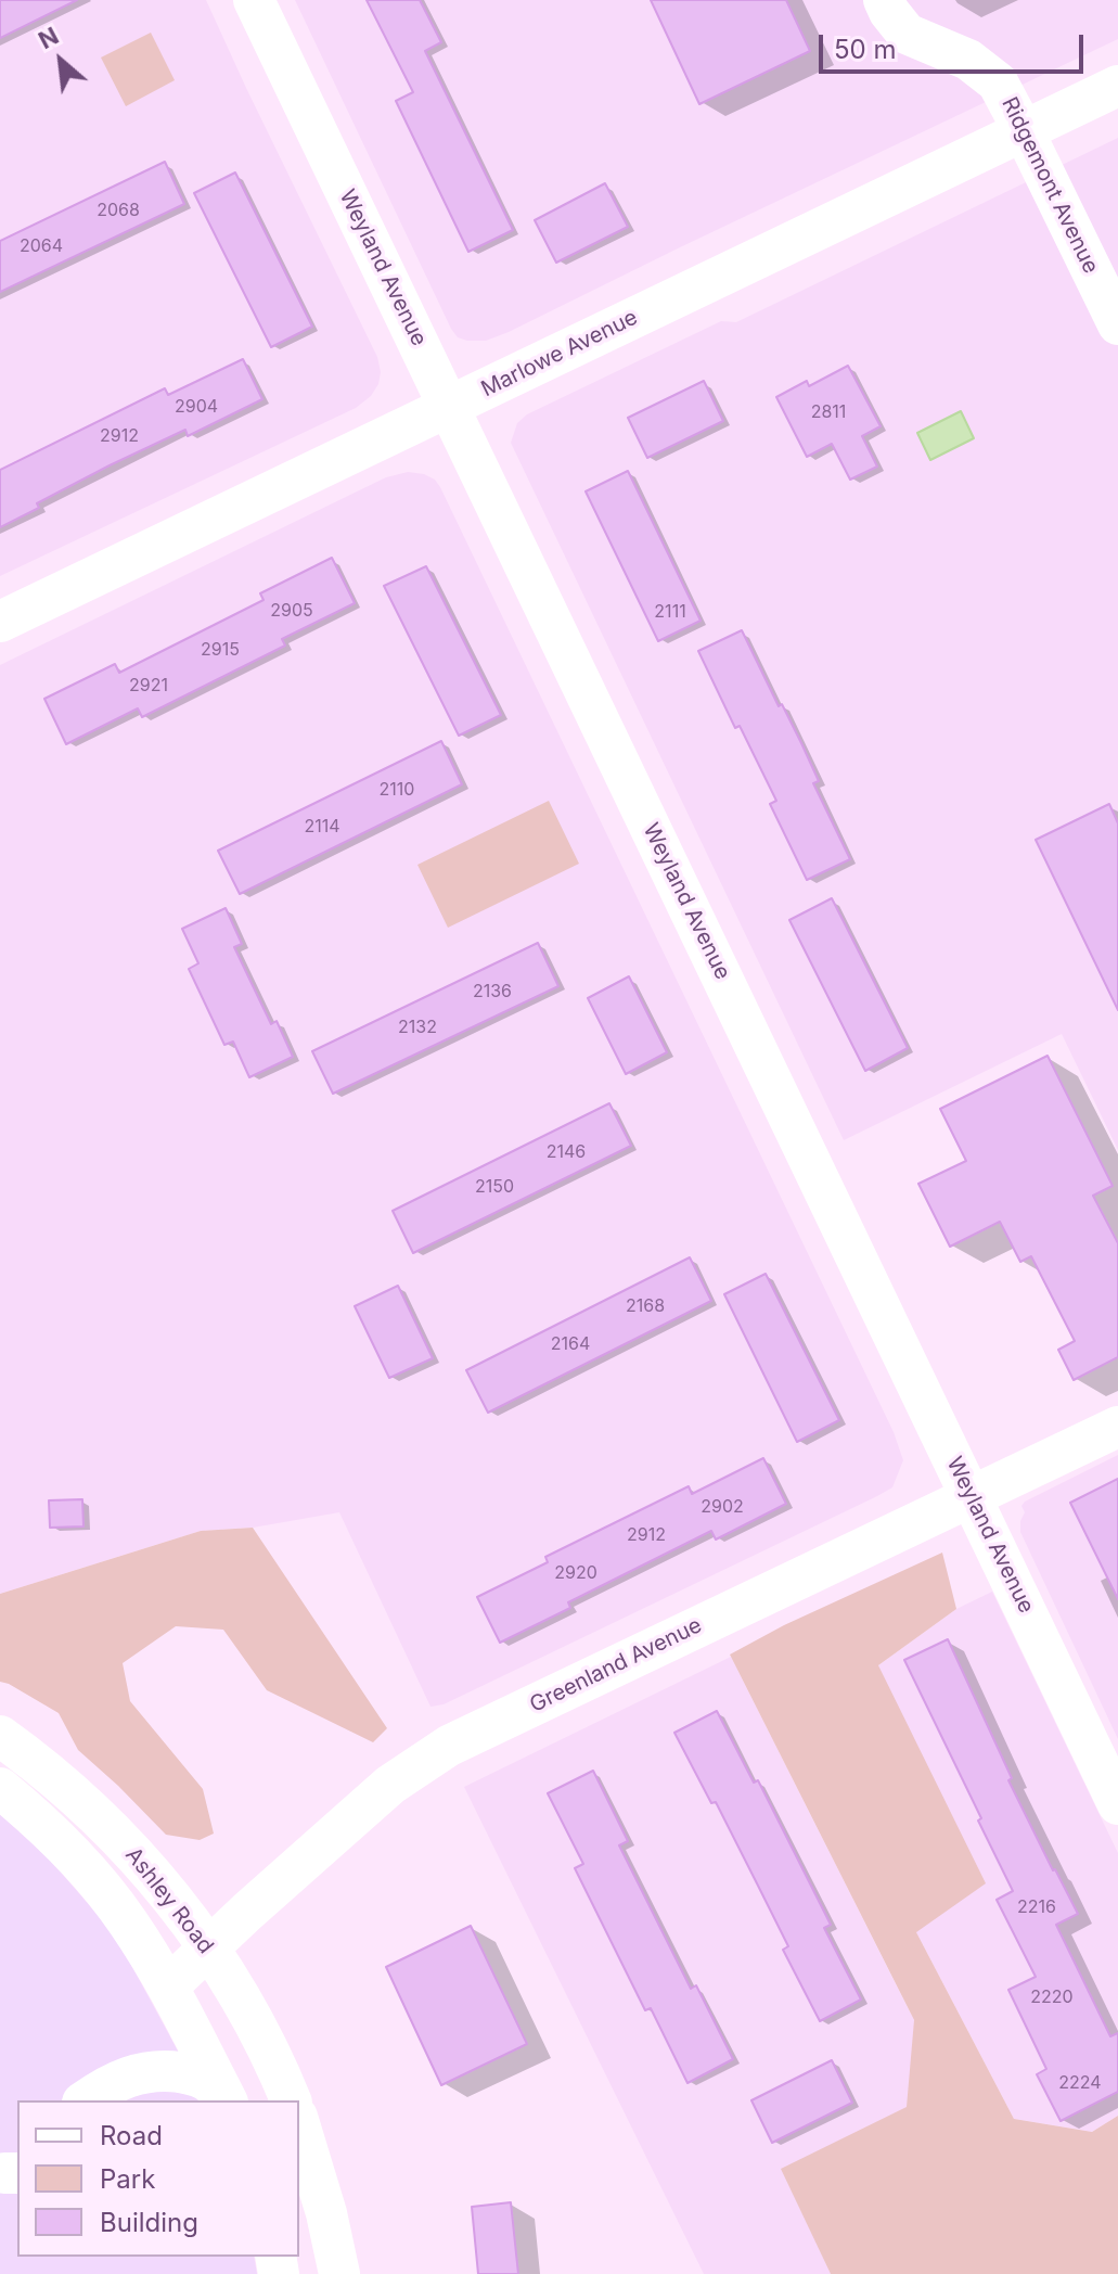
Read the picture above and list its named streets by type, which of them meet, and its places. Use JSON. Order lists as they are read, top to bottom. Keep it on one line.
{"streets":{"street":["Ridgemont Avenue","Weyland Avenue","Marlowe Avenue","Greenland Avenue","Ashley Road"]},"crossings":[["Ridgemont Avenue","Marlowe Avenue"],["Weyland Avenue","Marlowe Avenue"],["Weyland Avenue","Greenland Avenue"],["Greenland Avenue","Ashley Road"]],"house_numbers":["2068","2064","2904","2811","2912","2905","2111","2915","2921","2110","2114","2136","2132","2146","2150","2168","2164","2902","2912","2920","2216","2220","2224"],"legend":["Road","Park","Building"],"scale_bar":"50 m","north":"top left"}
